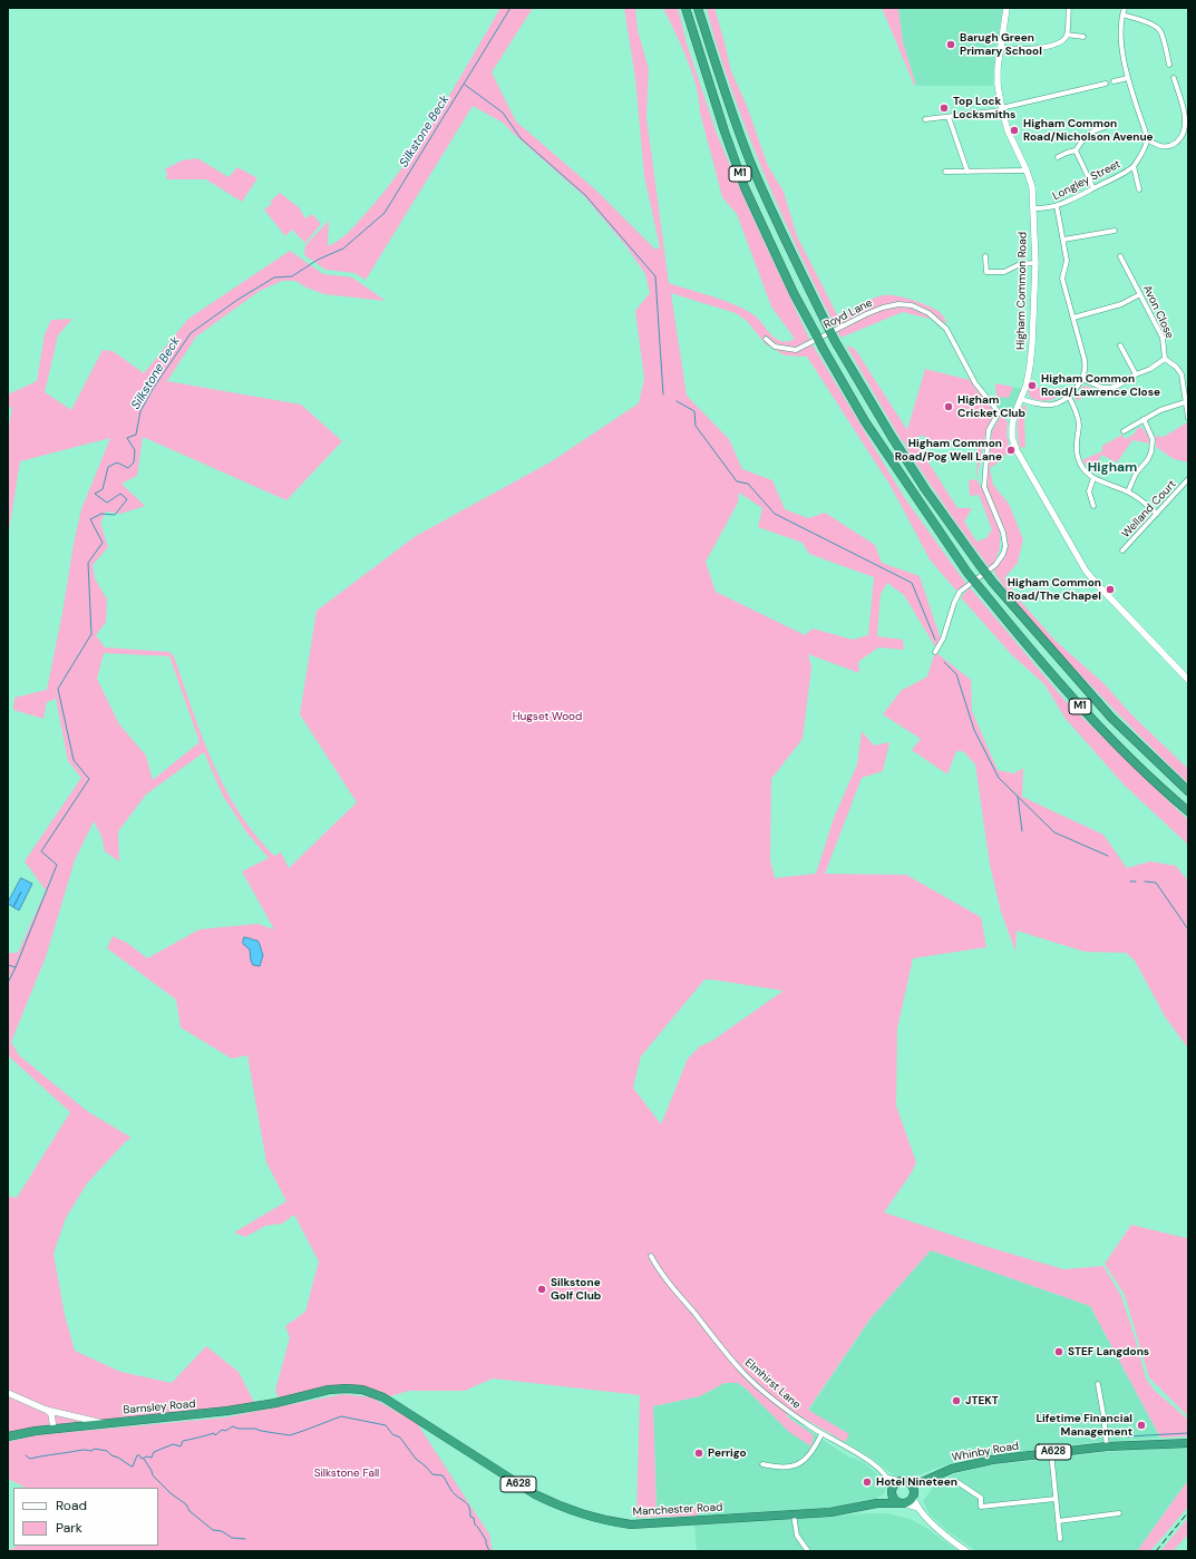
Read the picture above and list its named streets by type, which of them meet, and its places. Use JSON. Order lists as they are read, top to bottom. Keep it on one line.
{"streets":{"highway":["M1","Barnsley Road","Whinby Road","A628","Manchester Road"],"street":["Longley Street","Higham Common Road","Avon Close","Royd Lane","Welland Court","Elmhirst Lane"]},"crossings":[["Longley Street","Higham Common Road"],["Elmhirst Lane","Whinby Road"],["Elmhirst Lane","A628"],["Elmhirst Lane","Manchester Road"],["Barnsley Road","A628"],["Barnsley Road","Manchester Road"],["Whinby Road","A628"],["Whinby Road","Manchester Road"],["A628","Manchester Road"]],"districts":["Higham"],"water":["Silkstone Beck"],"parks":["Hugset Wood","Silkstone Fall"],"places":["Barugh Green Primary School","Top Lock Locksmiths","Higham Common Road/Nicholson Avenue","Higham Common Road/Lawrence Close","Higham Cricket Club","Higham Common Road/Pog Well Lane","Higham Common Road/The Chapel","Silkstone Golf Club","STEF Langdons","JTEKT","Lifetime Financial Management","Perrigo","Hotel Nineteen"],"legend":["Road","Park"]}
